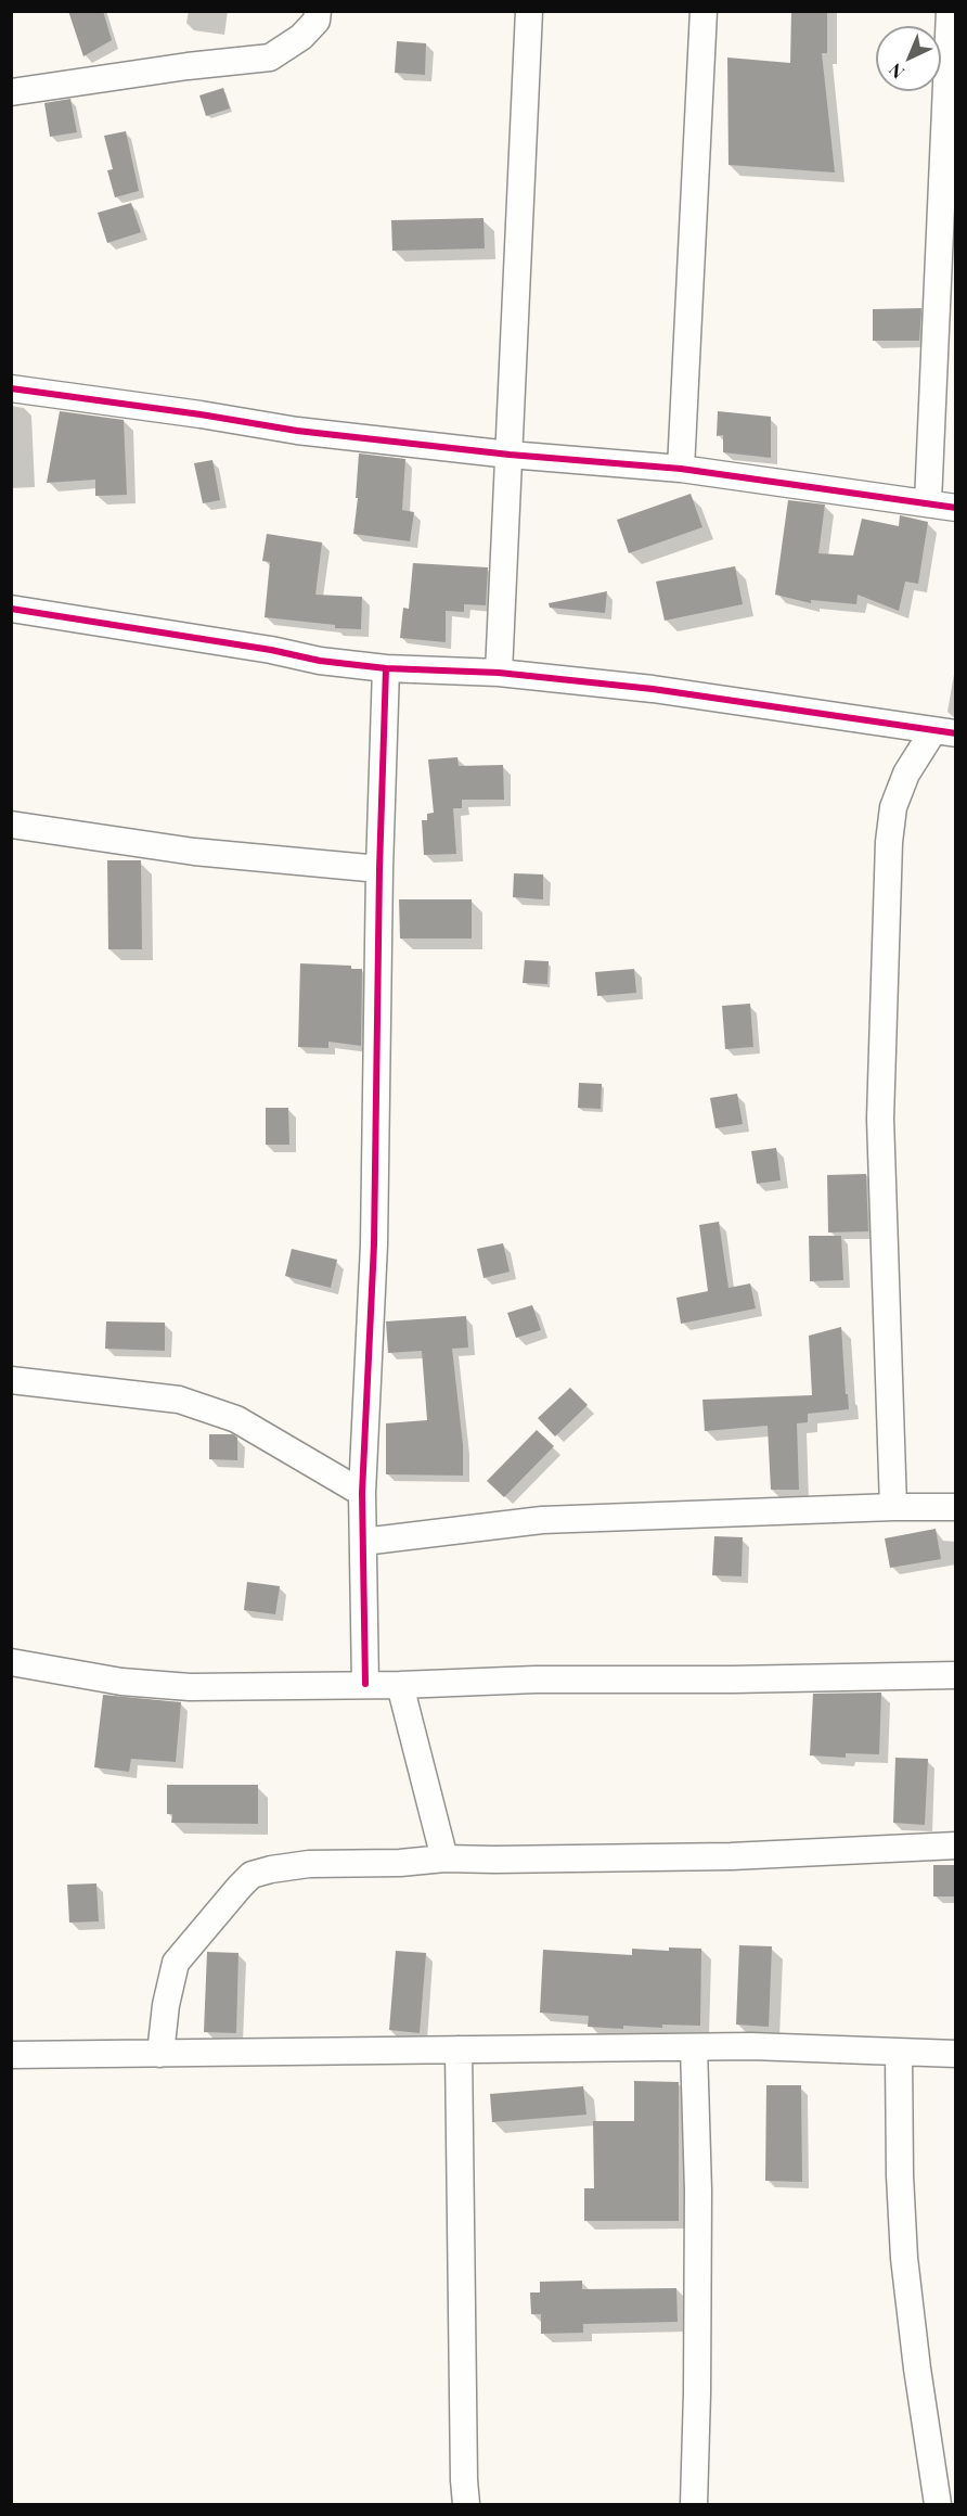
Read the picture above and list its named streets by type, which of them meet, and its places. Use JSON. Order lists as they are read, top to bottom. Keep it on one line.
{"north":"bottom left"}
